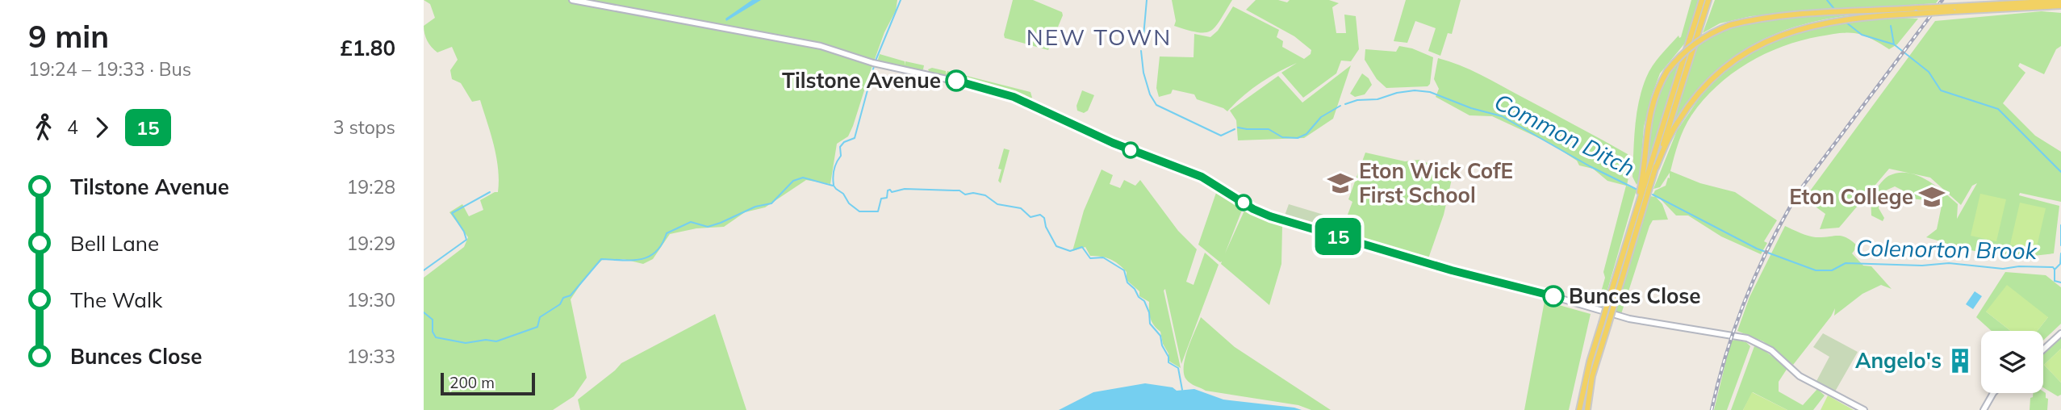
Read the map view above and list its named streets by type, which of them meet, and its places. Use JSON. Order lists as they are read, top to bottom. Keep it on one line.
{"districts":["NEW TOWN"],"water":["Common Ditch","Colenorton Brook"],"places":{"other":["Tilstone Avenue","Bunces Close"],"school or university":["Eton Wick CofE First School","Eton College"],"building":["Angelo's"]},"lines":["bus line 15"],"scale_bar":"200 m","page":{"heading":["9 min","19:24 – 19:33 · Bus","£1.80"],"on_map":"15","legs":["4","15","3 stops"],"list":[{"name":"Tilstone Avenue","value":"19:28"},{"name":"Bell Lane","value":"19:29"},{"name":"The Walk","value":"19:30"},{"name":"Bunces Close","value":"19:33"}],"scale":"200 m"}}
